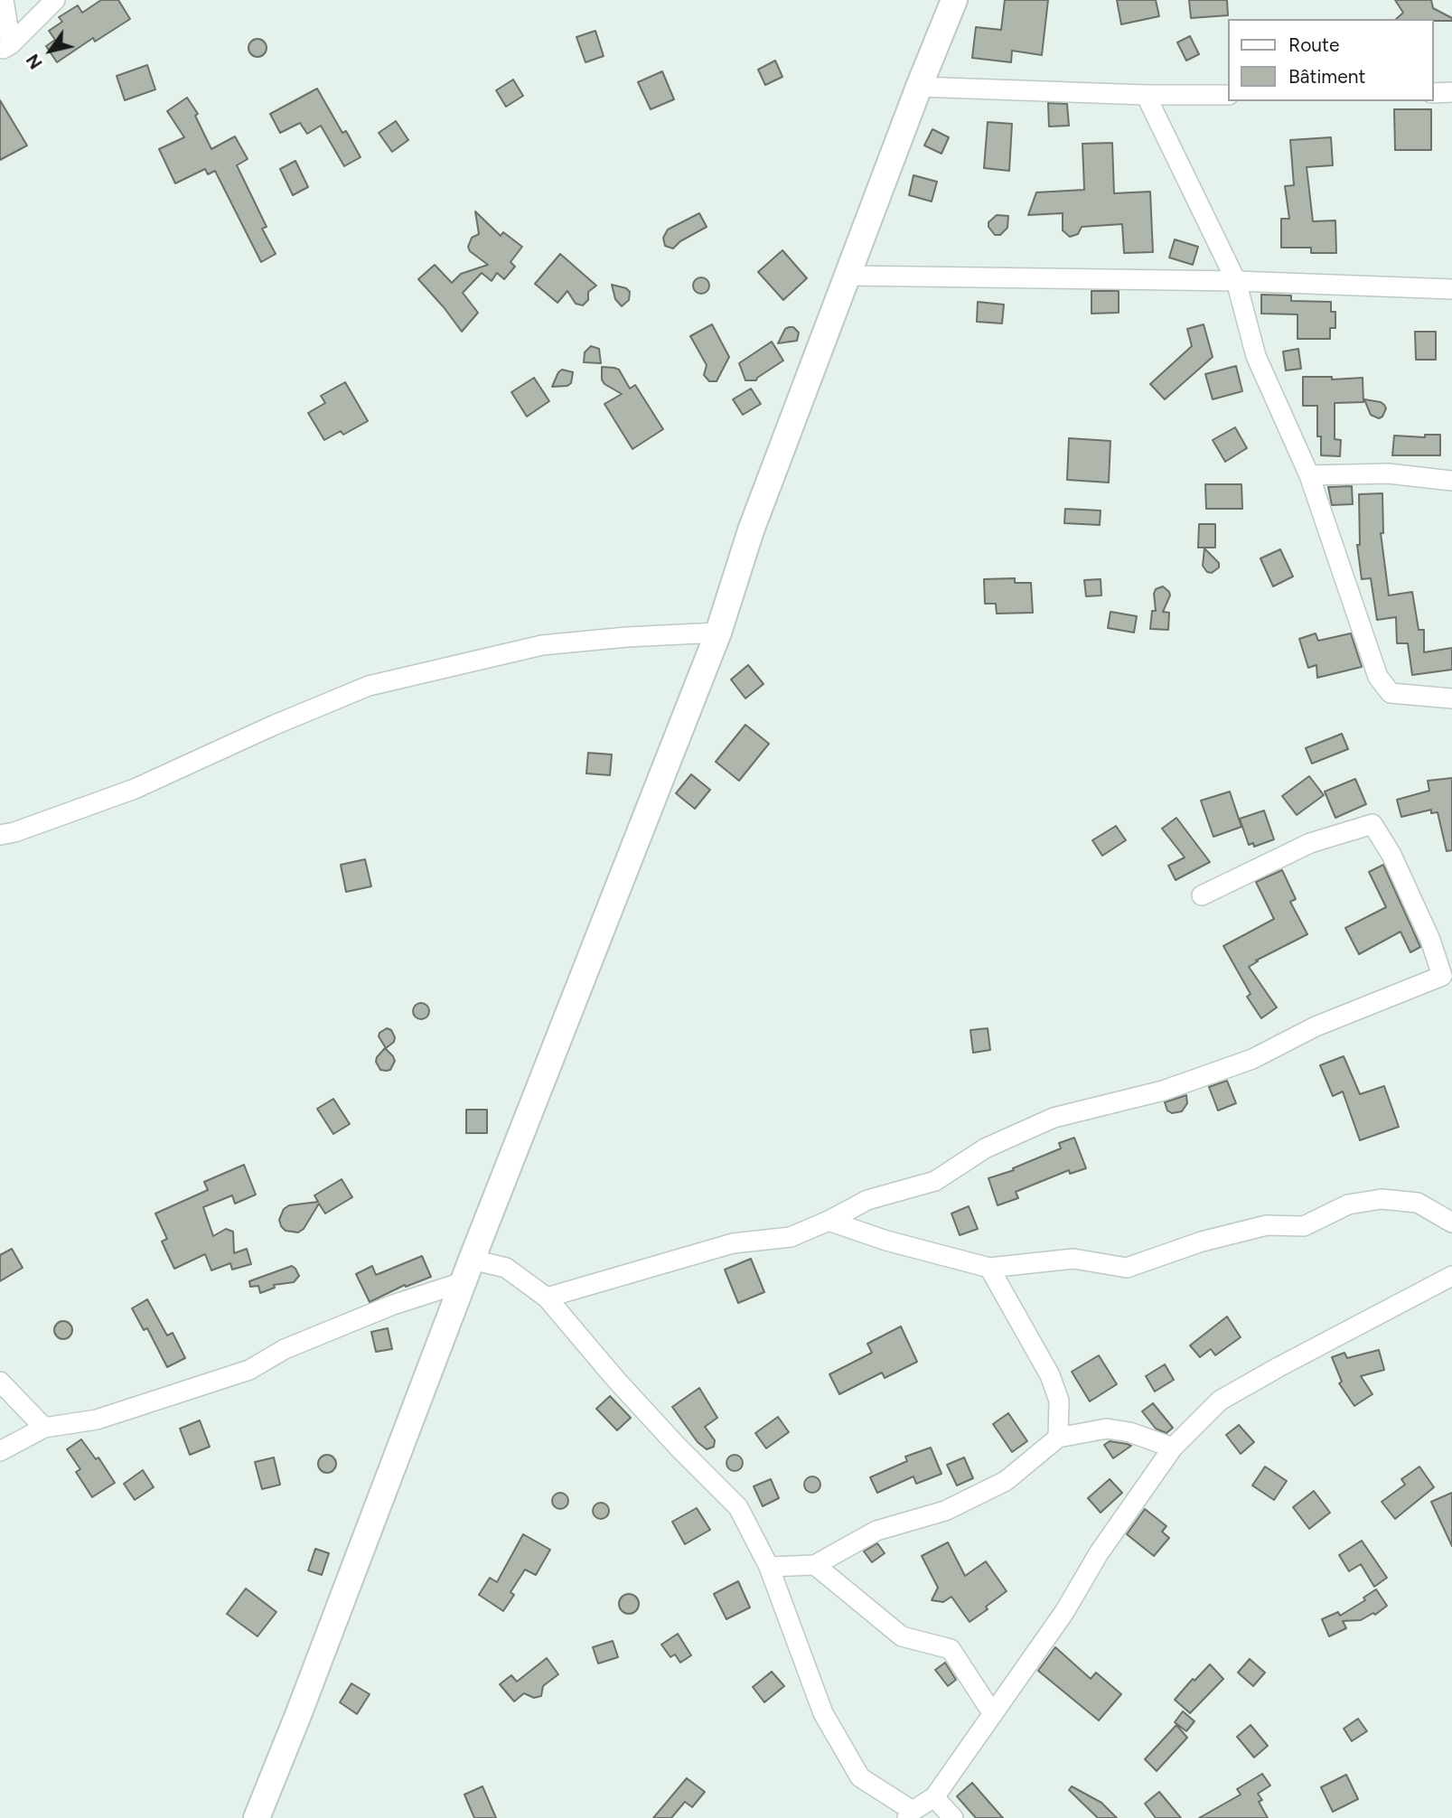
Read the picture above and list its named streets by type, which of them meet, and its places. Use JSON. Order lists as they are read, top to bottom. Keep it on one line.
{"legend":["Route","Bâtiment"],"north":"bottom left"}
